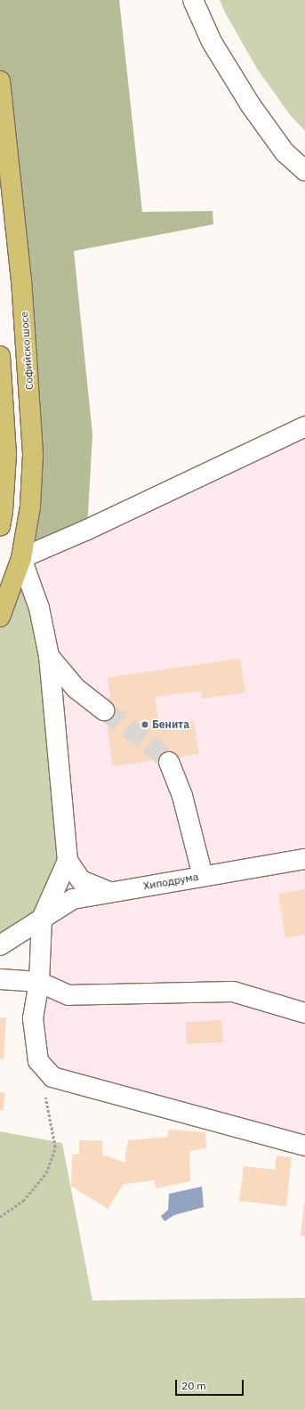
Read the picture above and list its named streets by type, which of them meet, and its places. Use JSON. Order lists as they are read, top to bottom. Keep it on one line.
{"streets":{"main road":["Софийско шосе"],"street":["Хиподрума"]},"places":["Бенита"],"scale_bar":"20 m"}
